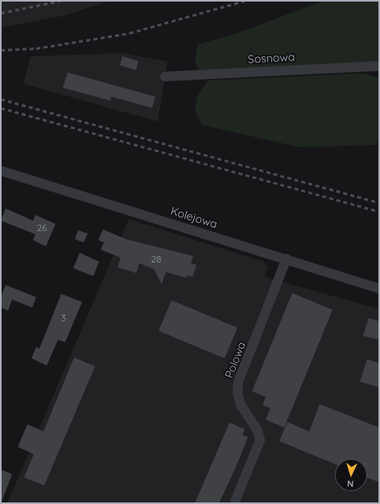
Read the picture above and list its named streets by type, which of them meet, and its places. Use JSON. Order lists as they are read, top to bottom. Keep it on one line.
{"streets":{"street":["Sosnowa","Kolejowa","Polowa"]},"crossings":[["Kolejowa","Polowa"]],"house_numbers":["26","28","3"],"north":"bottom"}
